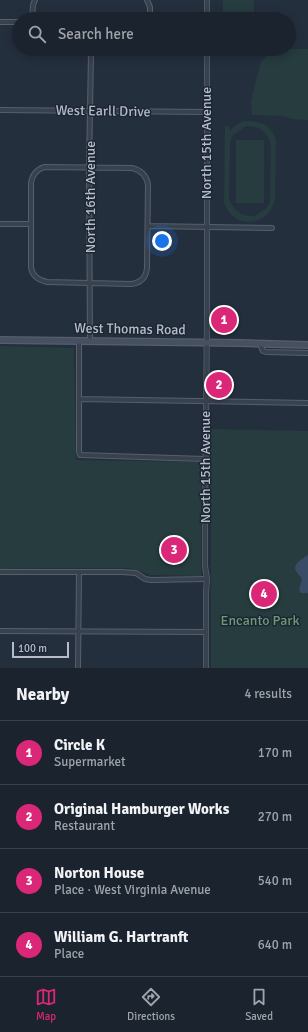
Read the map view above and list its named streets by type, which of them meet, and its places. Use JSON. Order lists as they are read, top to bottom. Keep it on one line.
{"streets":{"main road":["West Thomas Road"],"street":["West Earll Drive","North 15th Avenue","North 16th Avenue"]},"crossings":[["West Earll Drive","North 15th Avenue"],["West Earll Drive","North 16th Avenue"],["North 15th Avenue","West Thomas Road"],["North 16th Avenue","West Thomas Road"]],"parks":["Encanto Park"],"scale_bar":"100 m","page":{"search":"Search here","pins":["1","2","3","4"],"scale":"100 m","heading":["Nearby","4 results"],"list":[{"mark":"1","name":"Circle K","note":"Supermarket","value":"170 m"},{"mark":"2","name":"Original Hamburger Works","note":"Restaurant","value":"270 m"},{"mark":"3","name":"Norton House","note":"Place · West Virginia Avenue","value":"540 m"},{"mark":"4","name":"William G. Hartranft","note":"Place","value":"640 m"}],"nav":["Map","Directions","Saved"]}}
